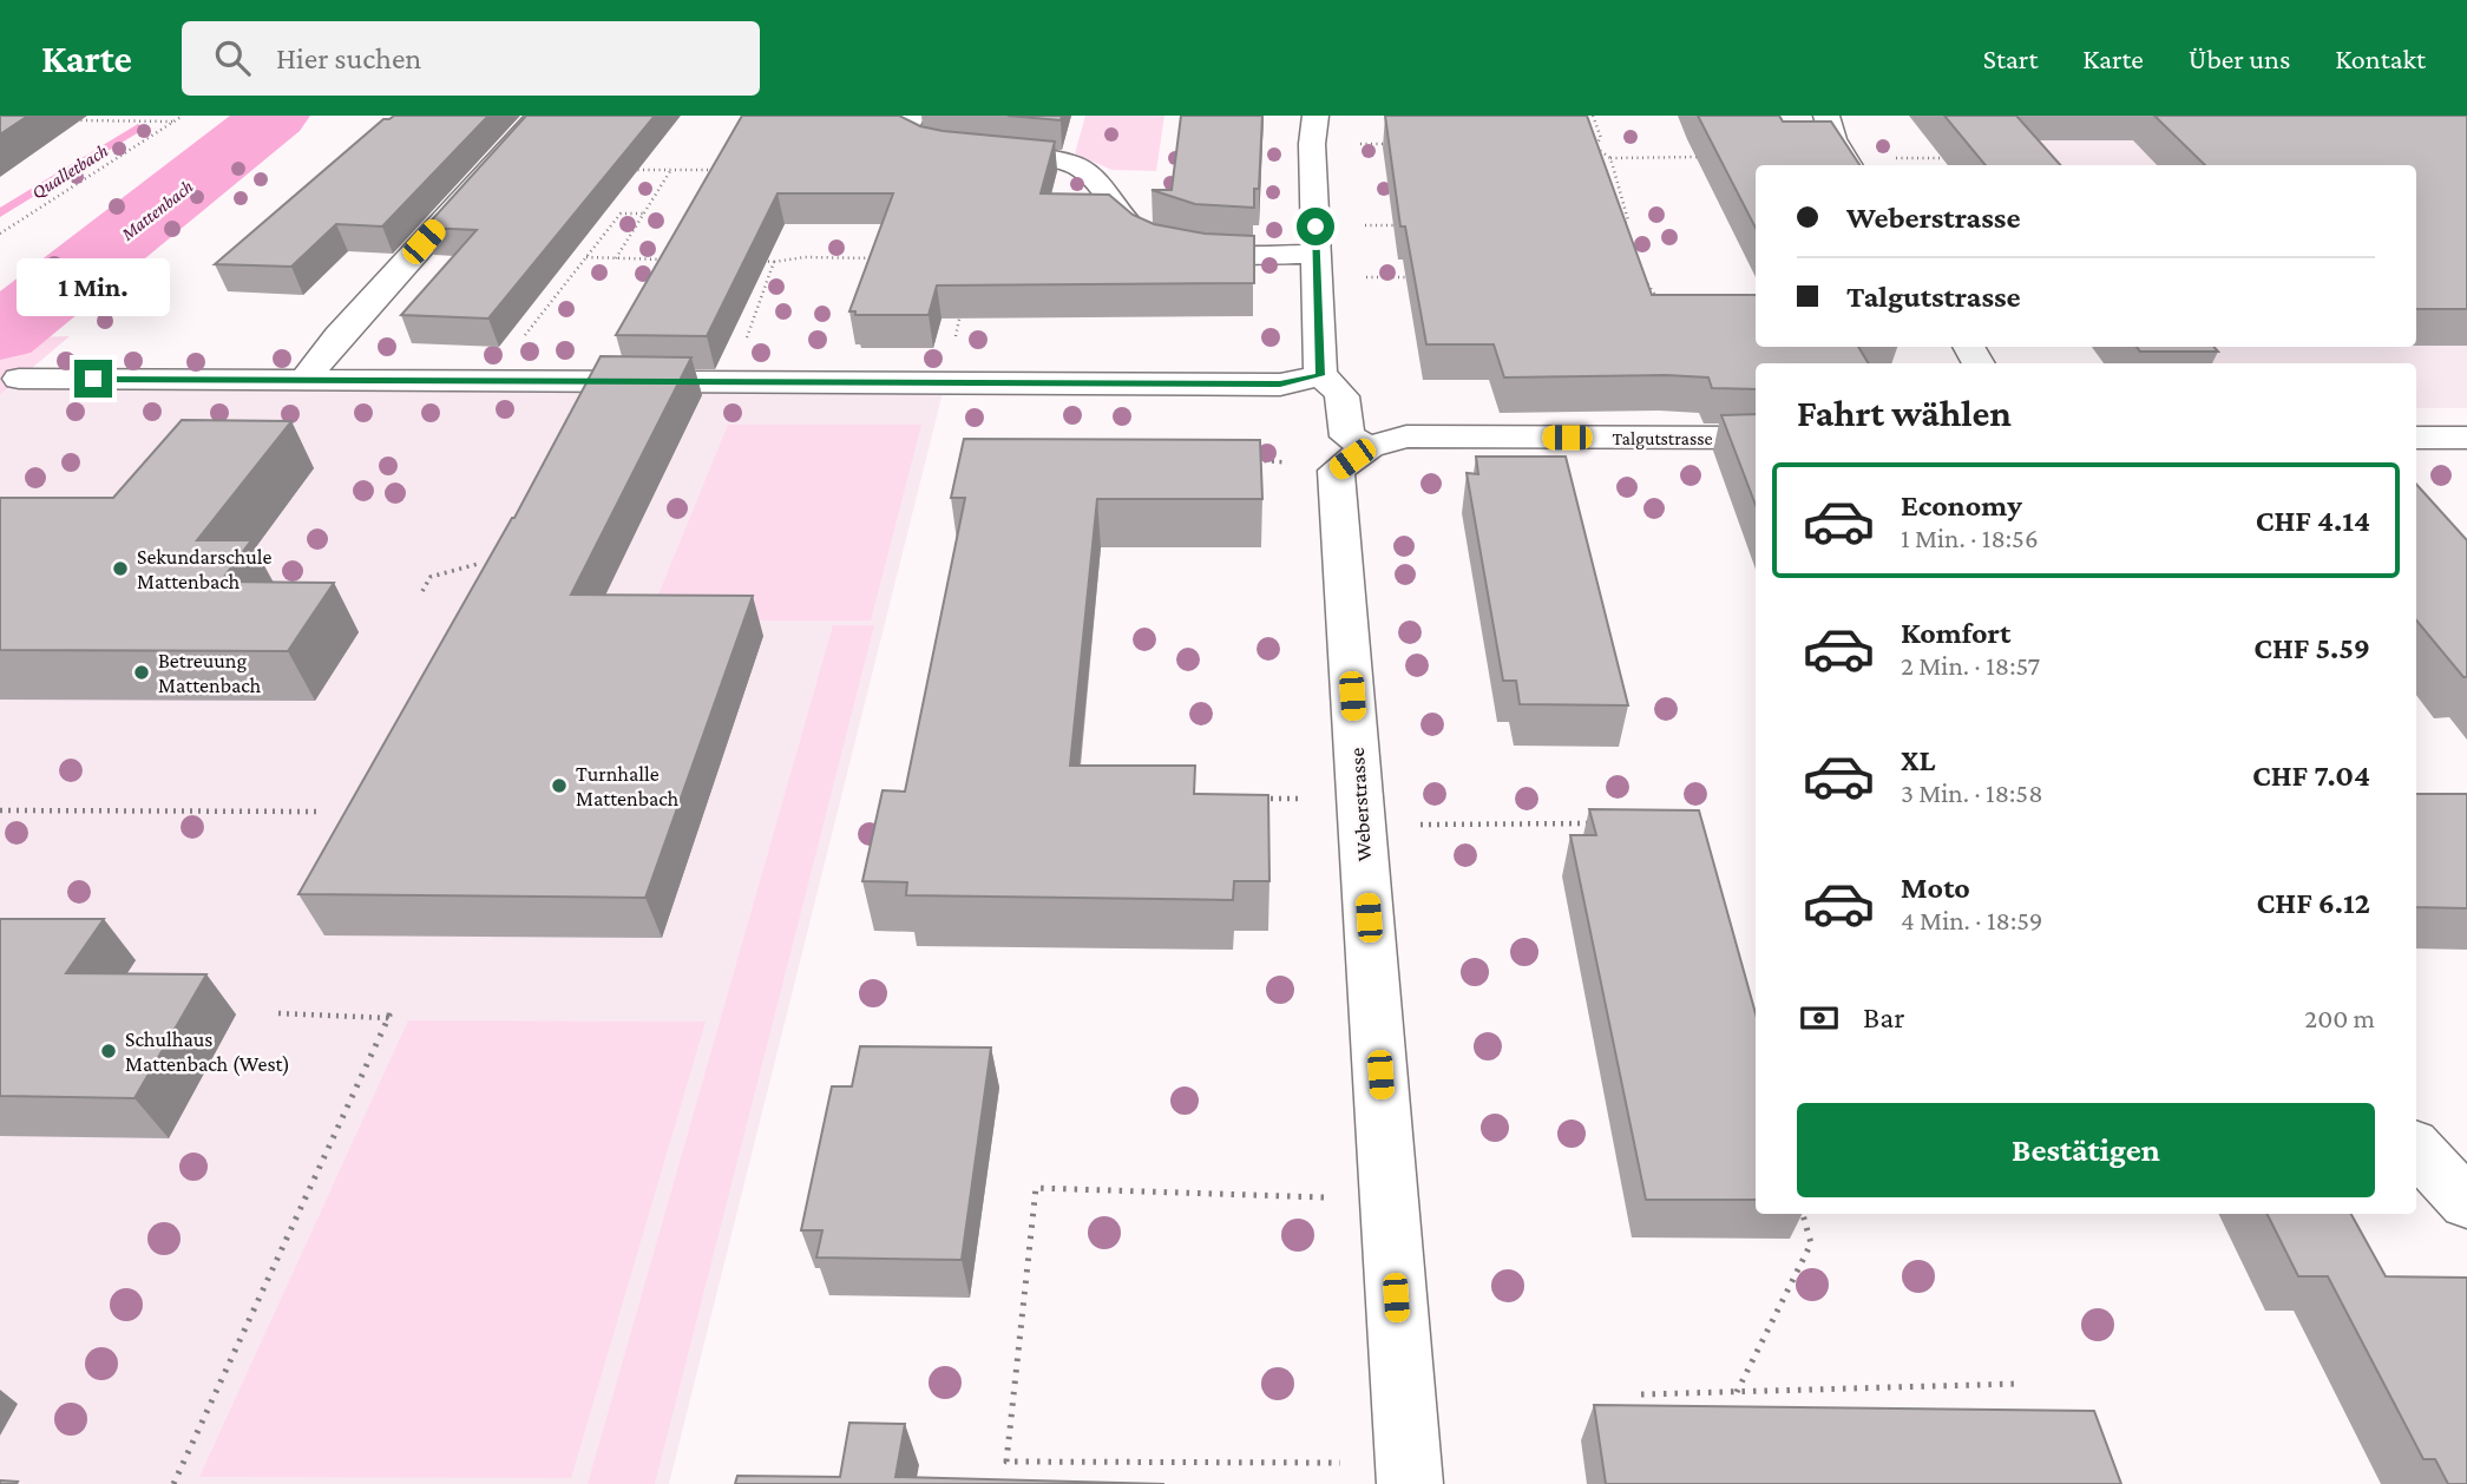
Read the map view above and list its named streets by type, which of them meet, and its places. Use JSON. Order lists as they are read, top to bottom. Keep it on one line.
{"streets":{"street":["Talgutstrasse","Weberstrasse"]},"crossings":[["Talgutstrasse","Weberstrasse"]],"water":["Qualletbach","Mattenbach"],"places":["Sekundarschule Mattenbach","Betreuung Mattenbach","Turnhalle Mattenbach","Schulhaus Mattenbach (West)"],"page":{"header":"Karte","search":"Hier suchen","nav":["Start","Karte","Über uns","Kontakt"],"banner":["Weberstrasse","Talgutstrasse"],"bubble":"1 Min.","heading":"Fahrt wählen","list":[{"name":"Economy","note":"1 Min. · 18:56","value":"CHF 4.14"},{"name":"Komfort","note":"2 Min. · 18:57","value":"CHF 5.59"},{"name":"XL","note":"3 Min. · 18:58","value":"CHF 7.04"},{"name":"Moto","note":"4 Min. · 18:59","value":"CHF 6.12"}],"pay":["Bar","200 m"],"buttons":"Bestätigen"}}
